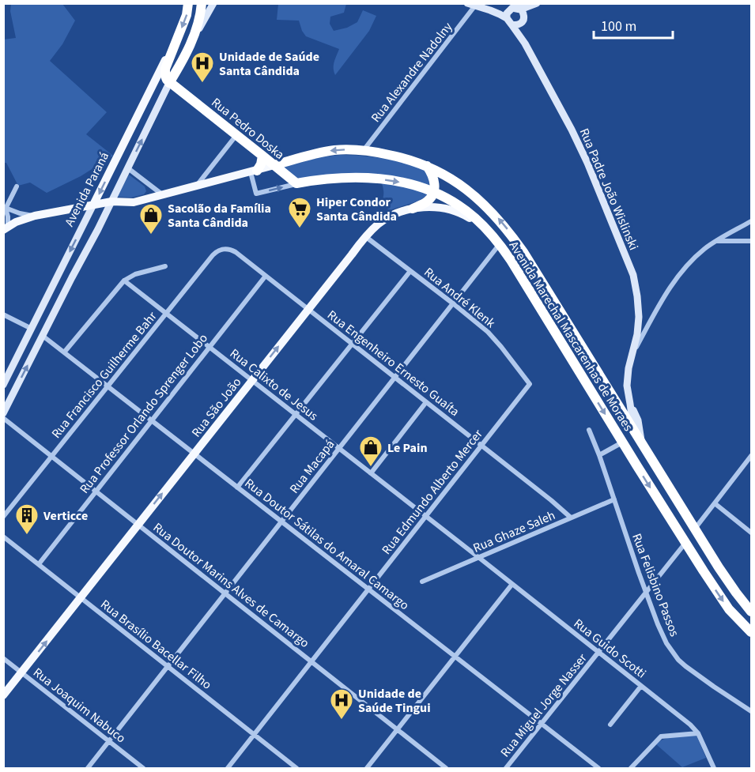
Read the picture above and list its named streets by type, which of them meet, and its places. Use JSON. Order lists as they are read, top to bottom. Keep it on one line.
{"streets":{"highway":["Rua Pedro Doska","Avenida Paraná","Avenida Marechal Mascarenhas de Moraes"],"main road":["Rua Padre João Wislinski","Rua São João"],"street":["Rua Alexandre Nadolny","Rua André Klenk","Rua Engenheiro Ernesto Guaíta","Rua Francisco Guilherme Bahr","Rua Calixto de Jesus","Rua Professor Orlando Sprenger Lobo","Rua Macapá","Rua Edmundo Alberto Mercer","Rua Ghaze Saleh","Rua Doutor Sátilas do Amaral Camargo","Rua Doutor Marins Alves de Camargo","Rua Felisbino Passos","Rua Brasílio Bacellar Filho","Rua Guido Scotti","Rua Joaquim Nabuco","Rua Miguel Jorge Nasser"]},"crossings":[["Rua Alexandre Nadolny","Rua Padre João Wislinski"],["Rua Alexandre Nadolny","Avenida Marechal Mascarenhas de Moraes"],["Rua Pedro Doska","Avenida Marechal Mascarenhas de Moraes"],["Avenida Paraná","Avenida Marechal Mascarenhas de Moraes"],["Rua André Klenk","Rua São João"],["Rua André Klenk","Rua Macapá"],["Rua André Klenk","Rua Edmundo Alberto Mercer"],["Avenida Marechal Mascarenhas de Moraes","Rua São João"],["Avenida Marechal Mascarenhas de Moraes","Rua Macapá"],["Avenida Marechal Mascarenhas de Moraes","Rua Miguel Jorge Nasser"],["Rua Engenheiro Ernesto Guaíta","Rua Francisco Guilherme Bahr"],["Rua Engenheiro Ernesto Guaíta","Rua São João"],["Rua Engenheiro Ernesto Guaíta","Rua Professor Orlando Sprenger Lobo"],["Rua Engenheiro Ernesto Guaíta","Rua Macapá"],["Rua Engenheiro Ernesto Guaíta","Rua Edmundo Alberto Mercer"],["Rua Engenheiro Ernesto Guaíta","Rua Ghaze Saleh"],["Rua Francisco Guilherme Bahr","Rua Calixto de Jesus"],["Rua Francisco Guilherme Bahr","Rua Doutor Sátilas do Amaral Camargo"],["Rua Francisco Guilherme Bahr","Rua Doutor Marins Alves de Camargo"],["Rua Calixto de Jesus","Rua São João"],["Rua Calixto de Jesus","Rua Professor Orlando Sprenger Lobo"],["Rua Calixto de Jesus","Rua Macapá"],["Rua Calixto de Jesus","Rua Edmundo Alberto Mercer"],["Rua Calixto de Jesus","Rua Ghaze Saleh"],["Rua Calixto de Jesus","Rua Guido Scotti"],["Rua São João","Rua Doutor Sátilas do Amaral Camargo"],["Rua São João","Rua Doutor Marins Alves de Camargo"],["Rua São João","Rua Brasílio Bacellar Filho"],["Rua São João","Rua Joaquim Nabuco"],["Rua Professor Orlando Sprenger Lobo","Rua Doutor Sátilas do Amaral Camargo"],["Rua Professor Orlando Sprenger Lobo","Rua Doutor Marins Alves de Camargo"],["Rua Professor Orlando Sprenger Lobo","Rua Brasílio Bacellar Filho"],["Rua Macapá","Rua Doutor Sátilas do Amaral Camargo"],["Rua Macapá","Rua Doutor Marins Alves de Camargo"],["Rua Macapá","Rua Brasílio Bacellar Filho"],["Rua Macapá","Rua Joaquim Nabuco"],["Rua Edmundo Alberto Mercer","Rua Doutor Sátilas do Amaral Camargo"],["Rua Edmundo Alberto Mercer","Rua Doutor Marins Alves de Camargo"],["Rua Edmundo Alberto Mercer","Rua Brasílio Bacellar Filho"],["Rua Ghaze Saleh","Rua Felisbino Passos"],["Rua Ghaze Saleh","Rua Guido Scotti"],["Rua Doutor Sátilas do Amaral Camargo","Rua Miguel Jorge Nasser"],["Rua Felisbino Passos","Rua Miguel Jorge Nasser"],["Rua Guido Scotti","Rua Miguel Jorge Nasser"]],"one_way":["Avenida Paraná","Rua São João"],"places":{"hospital":["Unidade de Saúde Santa Cândida","Unidade de Saúde Tingui"],"supermarket":["Hiper Condor Santa Cândida"],"shop":["Sacolão da Família Santa Cândida","Le Pain"],"building":["Verticce"]},"scale_bar":"100 m"}
